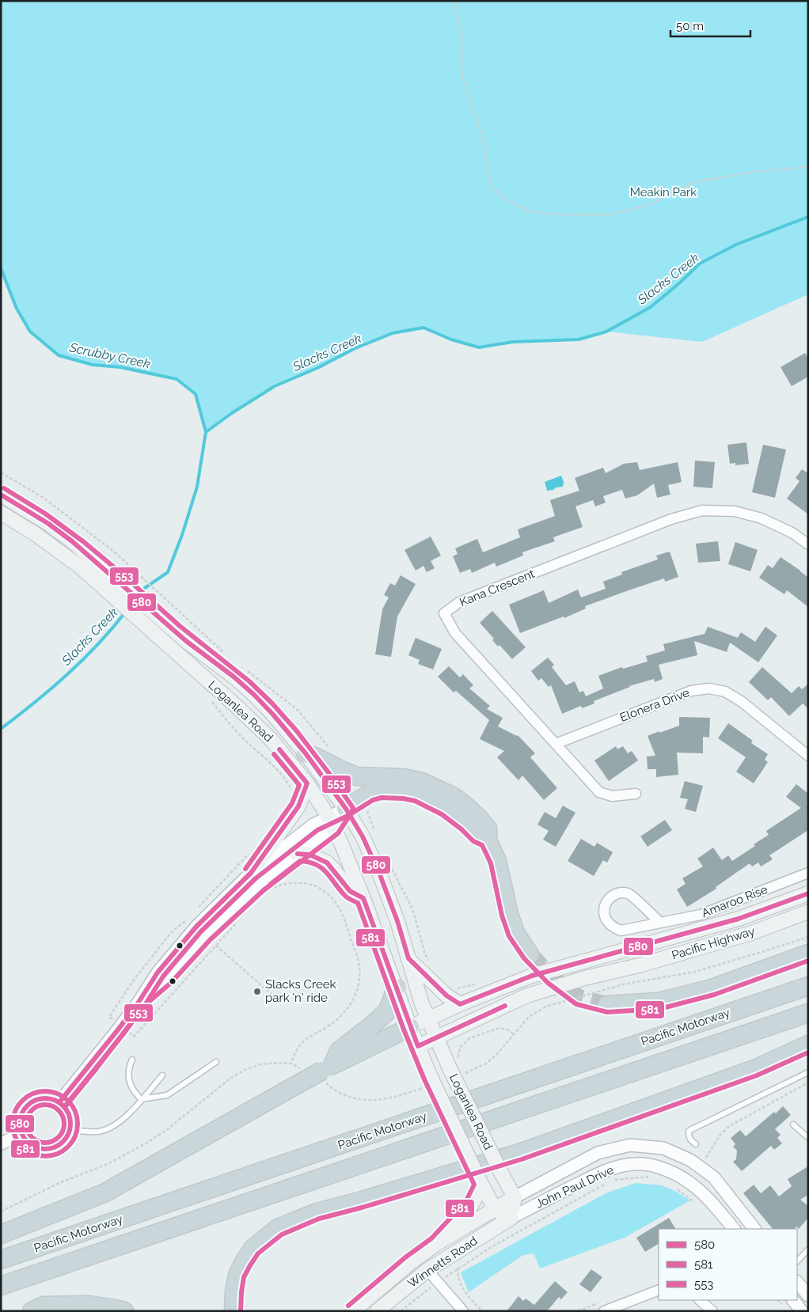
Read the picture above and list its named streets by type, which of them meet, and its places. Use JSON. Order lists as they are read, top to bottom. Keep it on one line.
{"streets":{"highway":["Pacific Motorway"],"main road":["Loganlea Road","Pacific Highway","Winnetts Road"],"street":["Kana Crescent","Elonera Drive","Amaroo Rise","John Paul Drive"]},"crossings":[["Kana Crescent","Elonera Drive"],["Loganlea Road","Pacific Highway"],["Loganlea Road","John Paul Drive"],["Loganlea Road","Winnetts Road"],["John Paul Drive","Winnetts Road"]],"water":["Slacks Creek","Scrubby Creek"],"parks":["Meakin Park"],"places":["Slacks Creek park 'n' ride"],"lines":["transit line 553","transit line 580","transit line 581"],"legend":["580","581","553"],"scale_bar":"50 m"}
